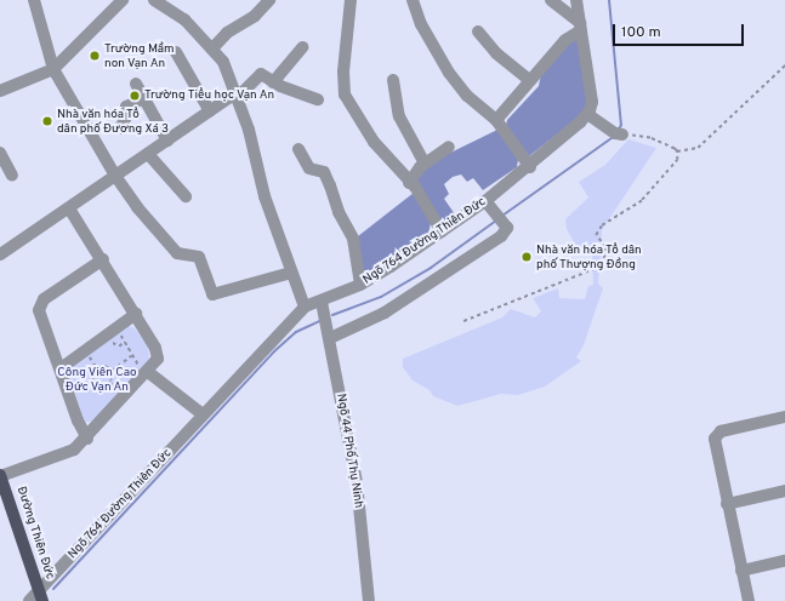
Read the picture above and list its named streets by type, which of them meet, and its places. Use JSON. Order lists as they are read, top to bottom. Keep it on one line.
{"streets":{"main road":["Đường Thiên Đức"],"street":["Ngõ 764 Đường Thiên Đức","Ngõ 44 Phố Thụ Ninh"]},"crossings":[["Ngõ 764 Đường Thiên Đức","Ngõ 44 Phố Thụ Ninh"],["Ngõ 764 Đường Thiên Đức","Đường Thiên Đức"]],"parks":["Công Viên Cao Đức Vạn An"],"places":["Trường Mầm non Vạn An","Trường Tiểu học Vạn An","Nhà văn hóa Tổ dân phố Đương Xá 3","Nhà văn hóa Tổ dân phố Thượng Đồng"],"scale_bar":"100 m"}
